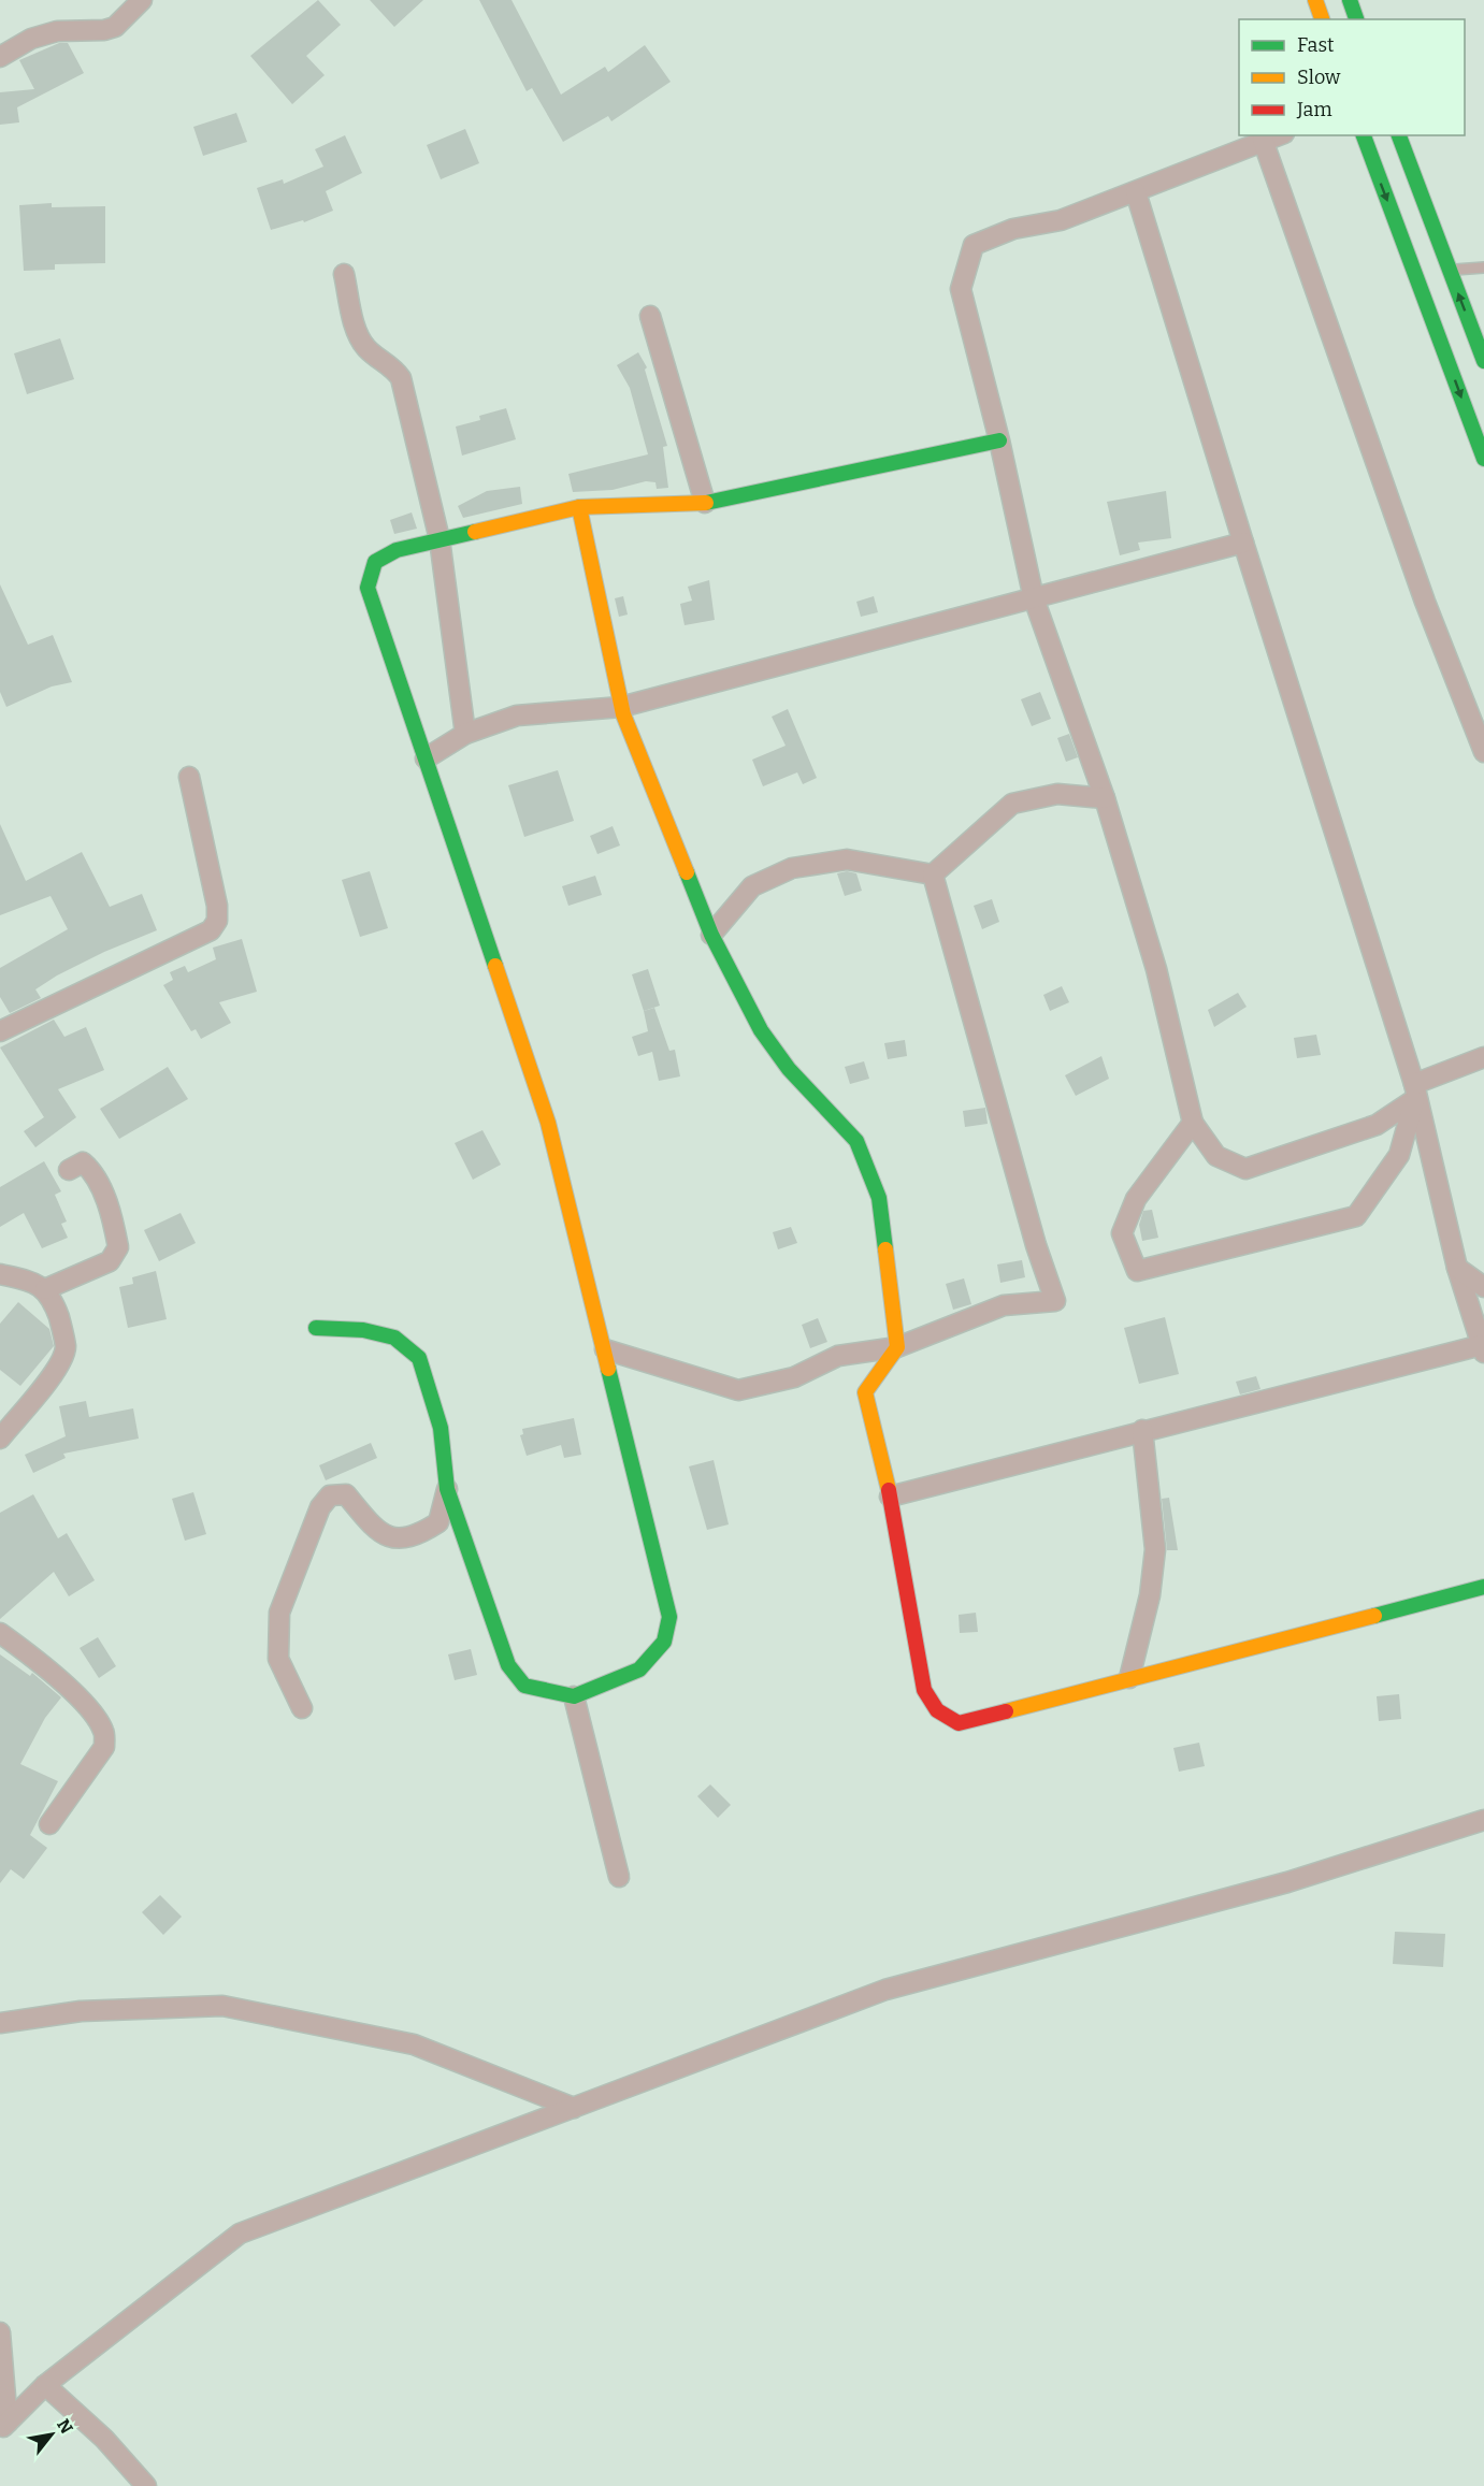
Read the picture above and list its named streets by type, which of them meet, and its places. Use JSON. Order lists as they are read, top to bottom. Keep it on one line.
{"legend":["Fast","Slow","Jam"],"north":"top right"}
